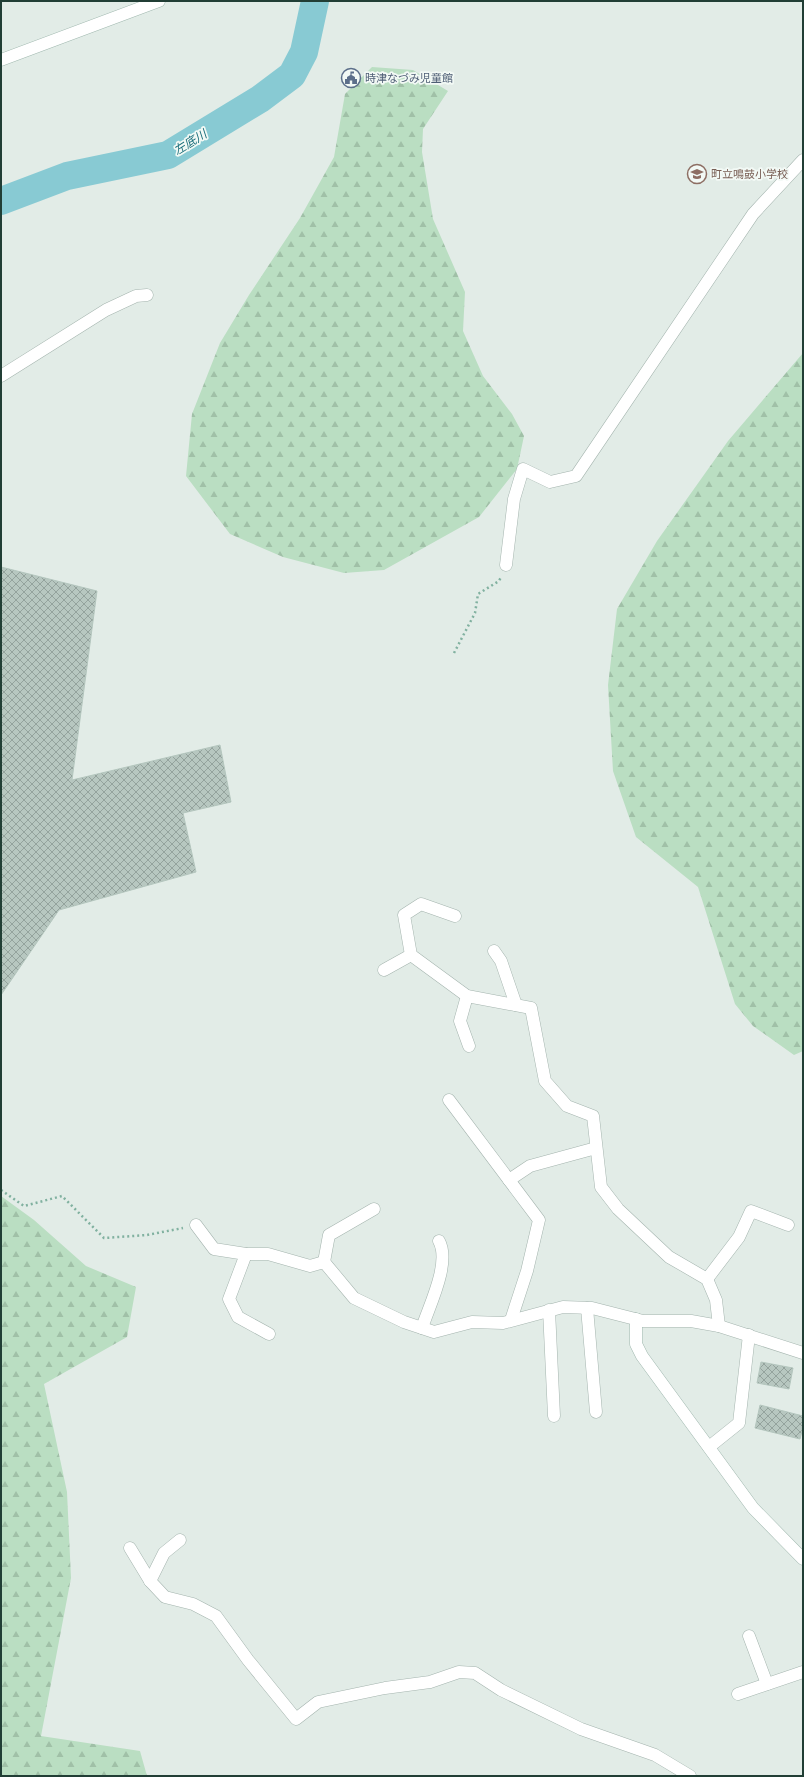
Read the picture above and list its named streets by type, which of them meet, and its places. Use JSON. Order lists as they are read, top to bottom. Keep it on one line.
{"water":["左底川"],"places":{"public building":["時津なづみ児童館"],"school or university":["町立鳴鼓小学校"]}}
